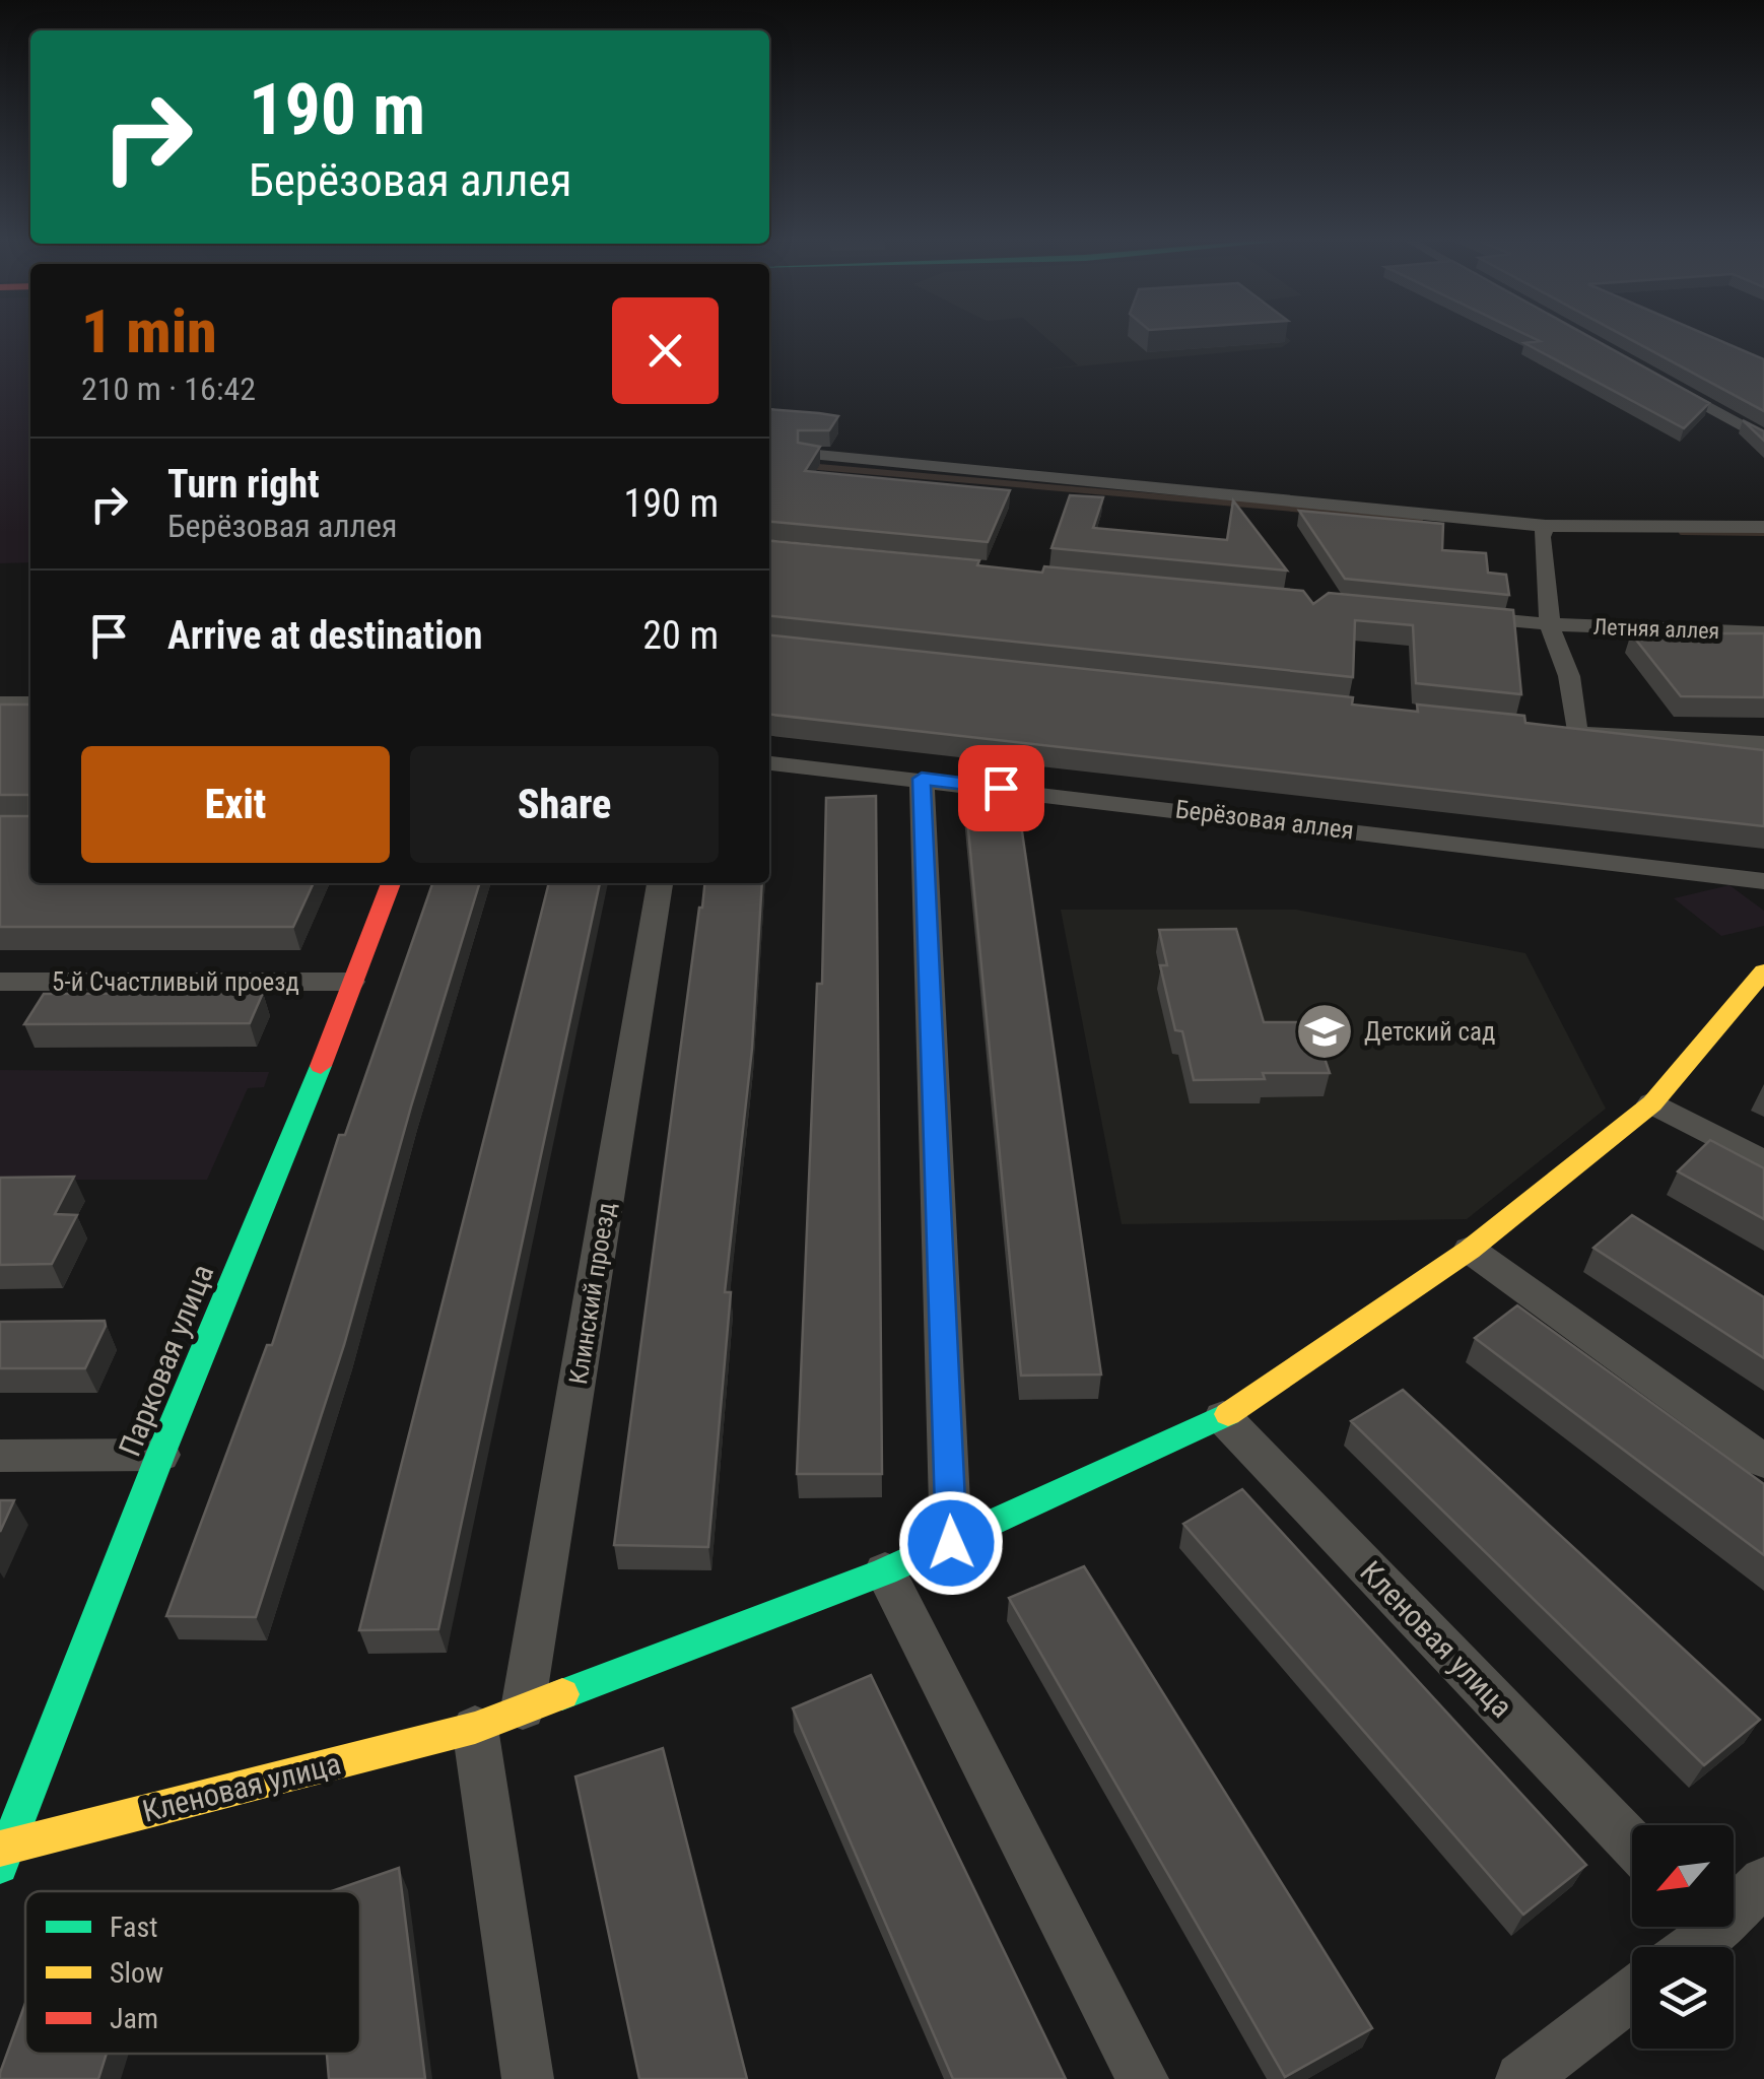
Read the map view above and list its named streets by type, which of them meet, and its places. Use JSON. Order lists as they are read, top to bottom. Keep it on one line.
{"streets":{"street":["Летняя аллея","Берёзовая аллея","5-й Счастливый проезд","Клинский проезд","Парковая улица","Кленовая улица"]},"crossings":[["5-й Счастливый проезд","Парковая улица"],["Клинский проезд","Кленовая улица"],["Парковая улица","Кленовая улица"]],"places":{"school or university":["Детский сад"]},"legend":["Fast","Slow","Jam"],"north":"bottom left","page":{"turn":["190 m","Берёзовая аллея"],"heading":["1 min","210 m · 16:42"],"list":[{"name":"Turn right","note":"Берёзовая аллея","value":"190 m"},{"name":"Arrive at destination","value":"20 m"}],"buttons":["Exit","Share"]}}
